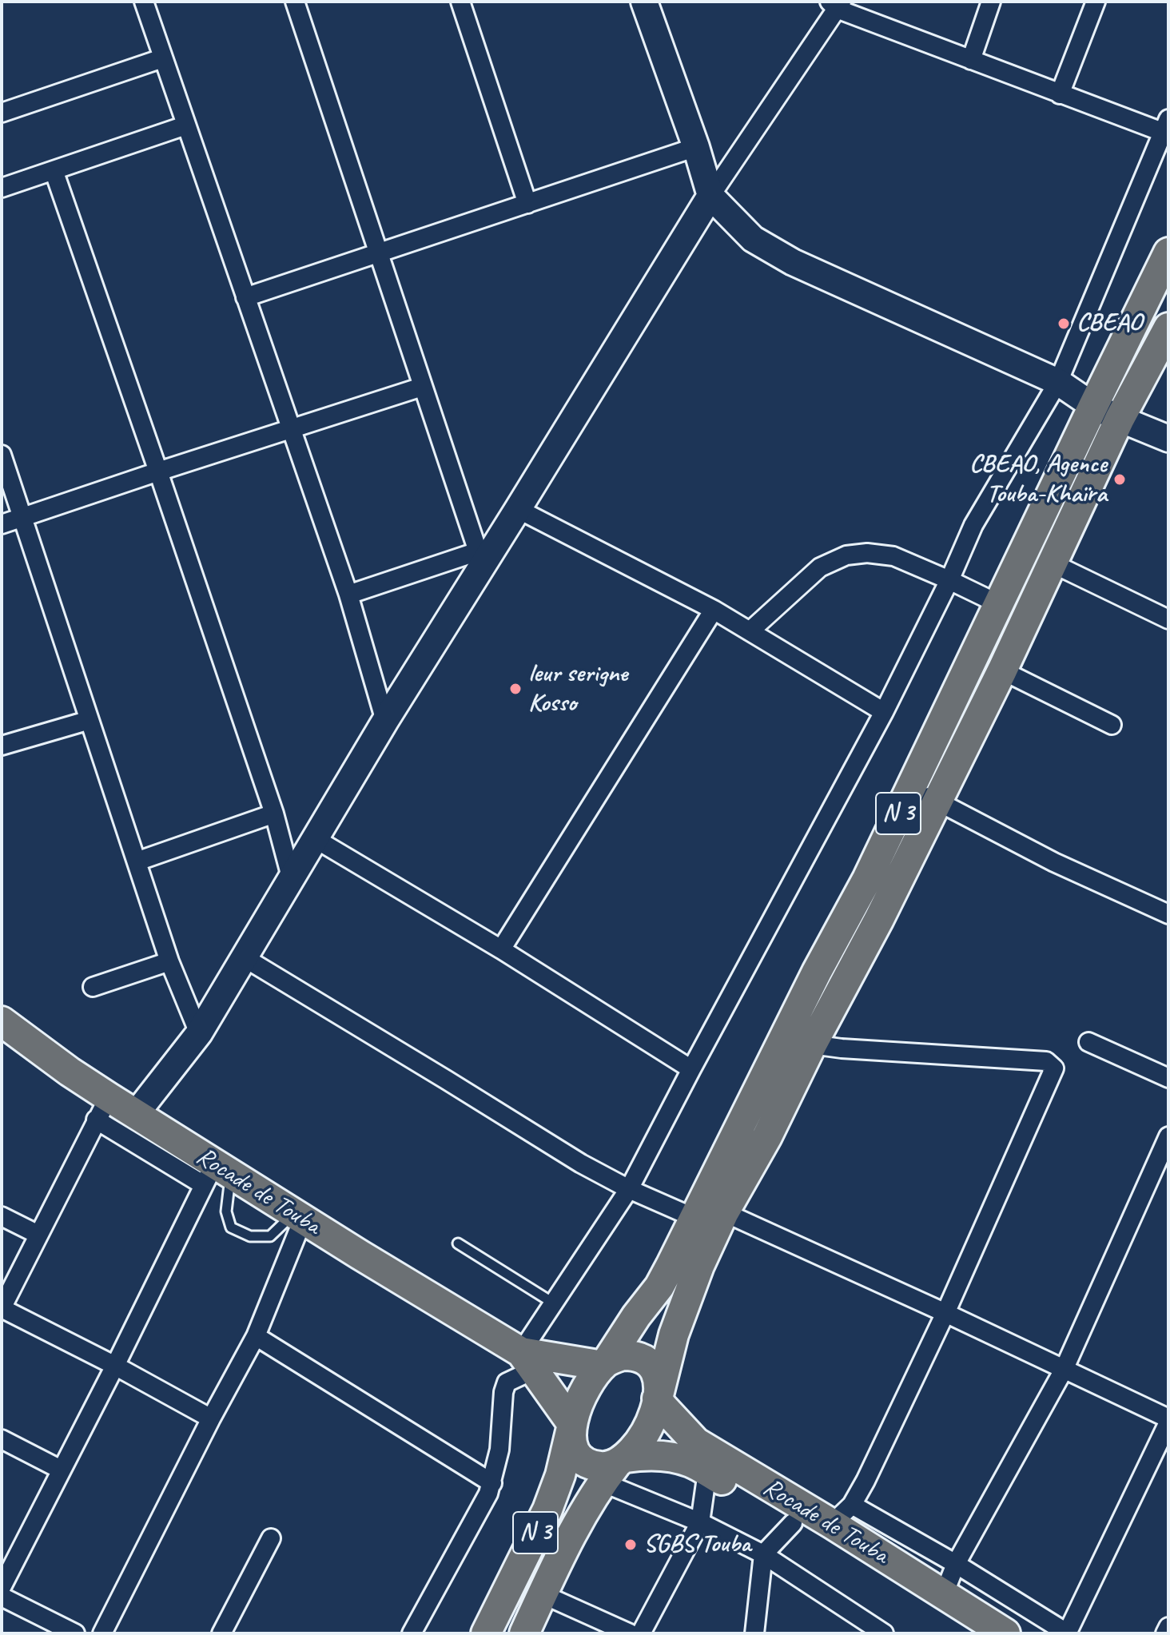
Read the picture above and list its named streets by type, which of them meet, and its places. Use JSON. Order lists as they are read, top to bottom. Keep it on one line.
{"streets":{"main road":["N 3","Rocade de Touba"]},"crossings":[["N 3","Rocade de Touba"]],"places":["CBEAO","CBEAO, Agence Touba-Khaïra","leur serigne Kosso","SGBS Touba"]}
